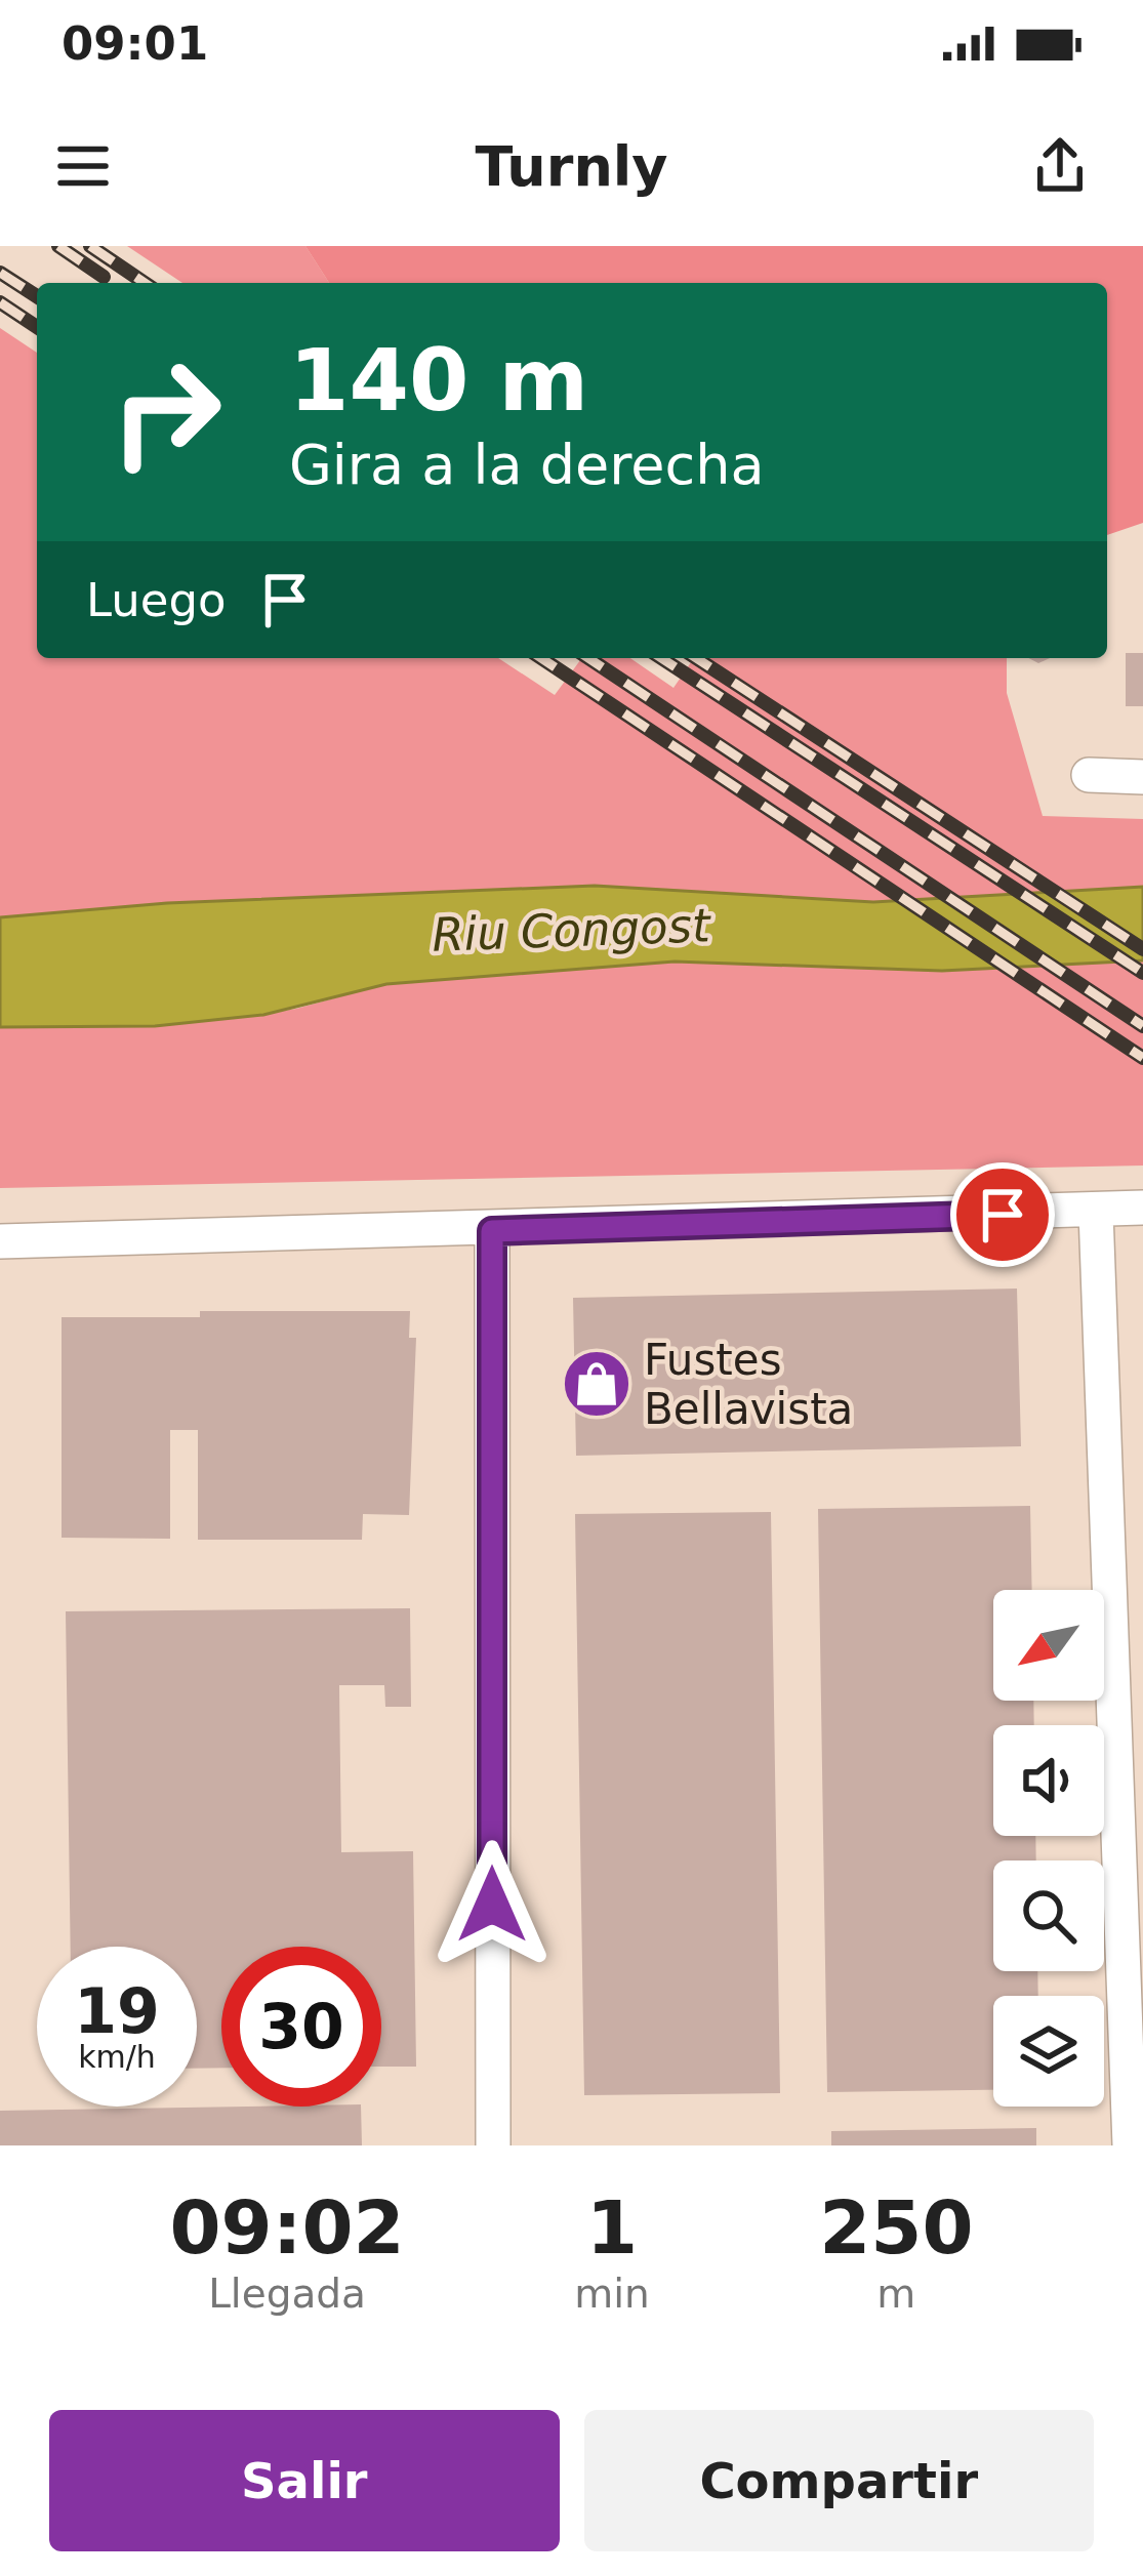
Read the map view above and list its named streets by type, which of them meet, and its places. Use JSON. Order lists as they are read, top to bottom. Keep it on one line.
{"water":["Riu Congost"],"places":{"shop":["Fustes Bellavista"]},"north":"bottom left","page":{"status":"09:01","header":"Turnly","turn":["140 m","Gira a la derecha"],"then":"Luego","speed":"19 km/h","limit":"30","eta":["09:02","Llegada","1","min","250","m"],"buttons":["Salir","Compartir"]}}
